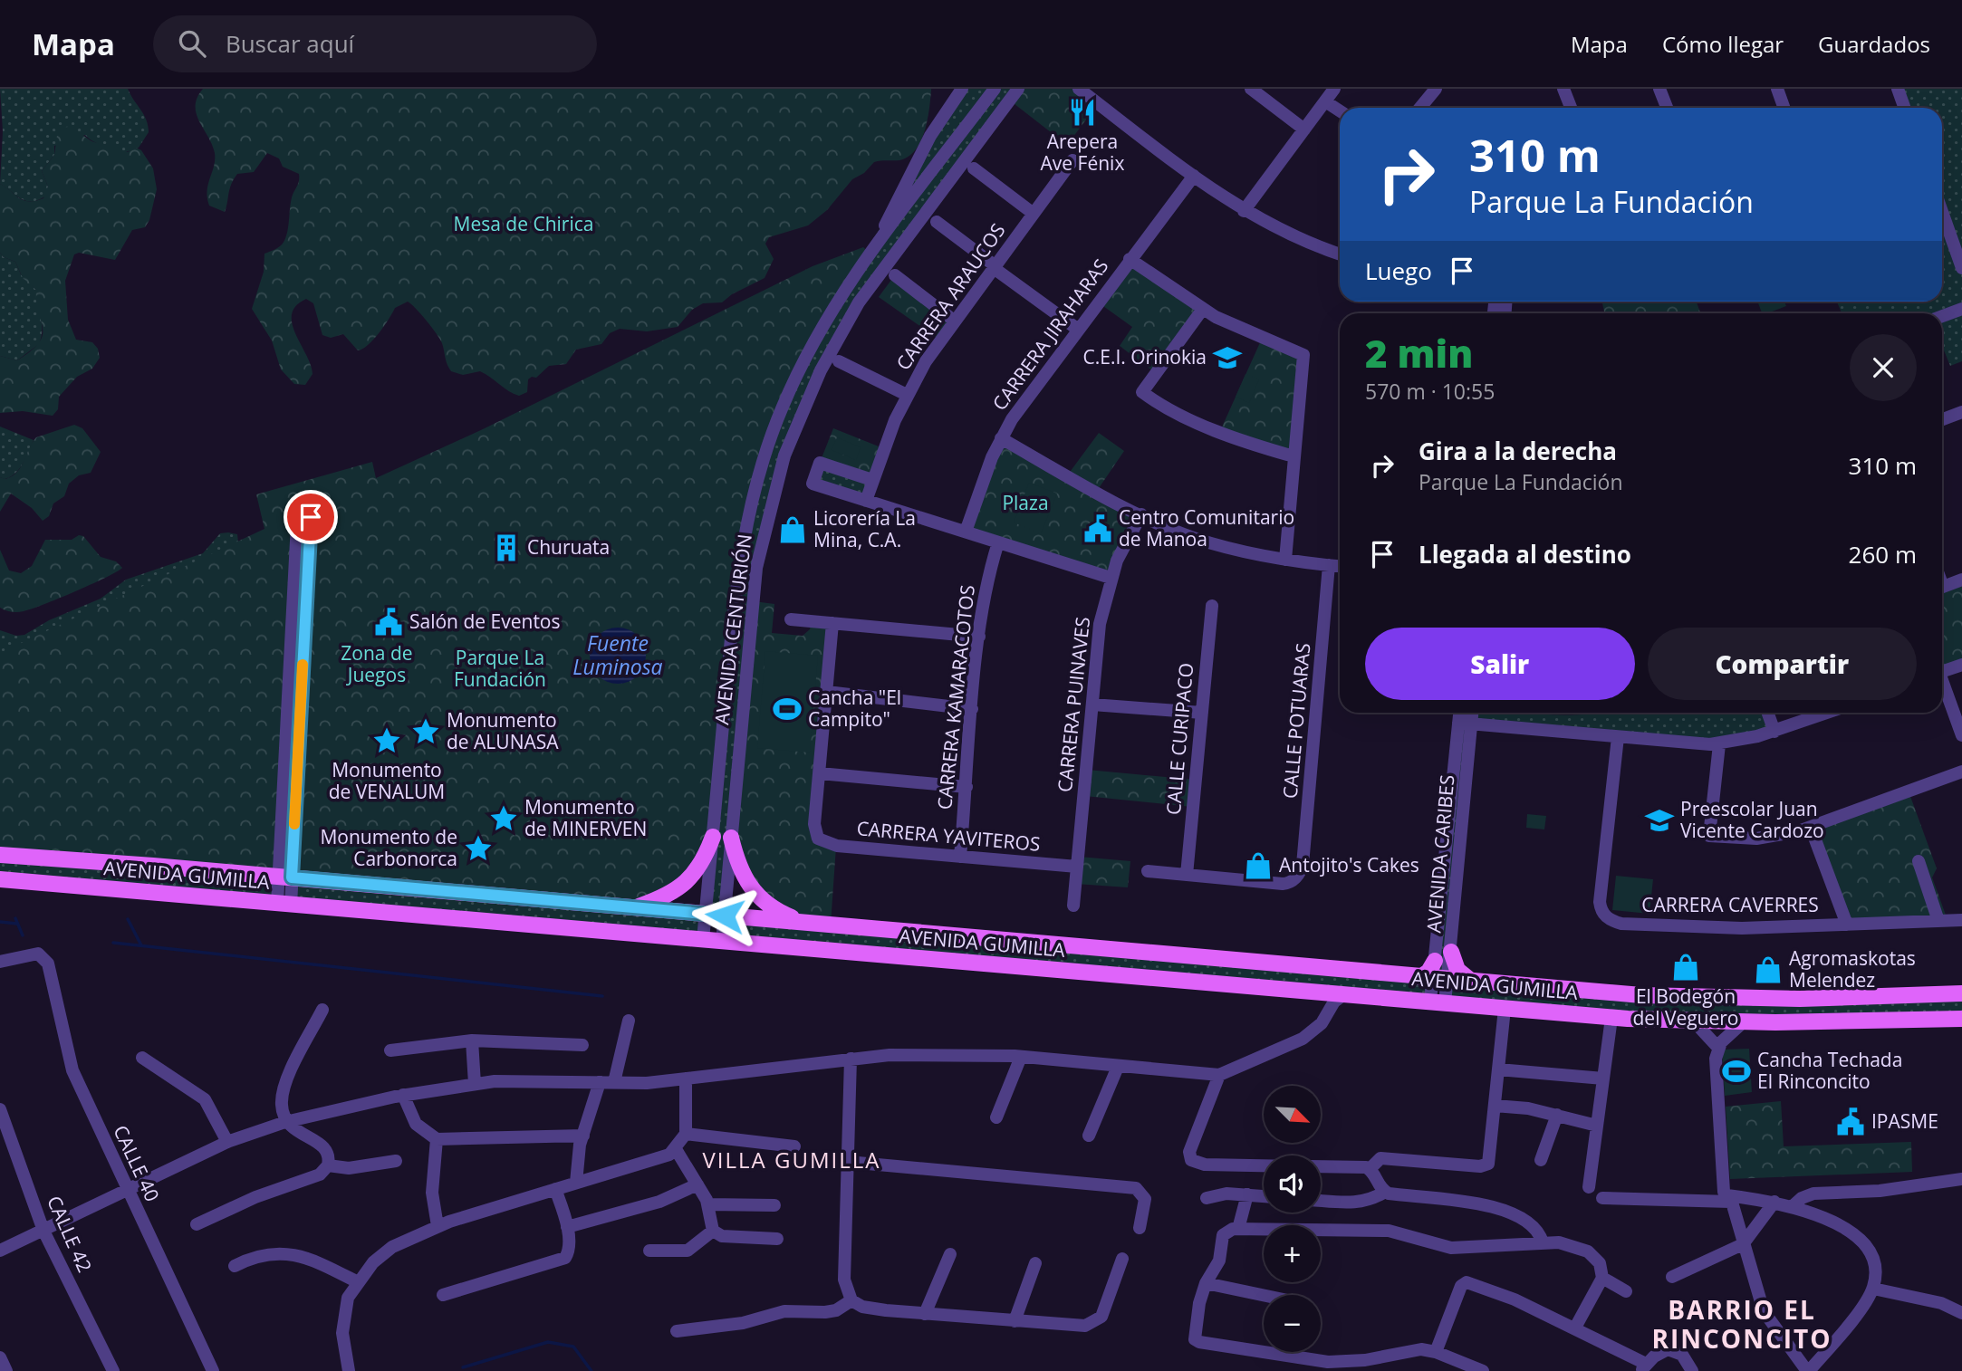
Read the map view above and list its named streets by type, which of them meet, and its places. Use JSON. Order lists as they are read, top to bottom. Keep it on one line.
{"streets":{"main road":["AVENIDA GUMILLA"],"street":["CARRERA ARAUCOS","CARRERA JIRAHARAS","AVENIDA CENTURIÓN","CARRERA KAMARACOTOS","CARRERA PUINAVES","CALLE POTUARAS","CALLE CURIPACO","CARRERA YAVITEROS","AVENIDA CARIBES","CARRERA CAVERRES","CALLE 40","CALLE 42"]},"crossings":[["AVENIDA CENTURIÓN","AVENIDA GUMILLA"],["CARRERA KAMARACOTOS","CARRERA YAVITEROS"],["CARRERA PUINAVES","CARRERA YAVITEROS"],["CALLE POTUARAS","CALLE CURIPACO"],["AVENIDA CARIBES","AVENIDA GUMILLA"]],"districts":["VILLA GUMILLA","BARRIO EL RINCONCITO"],"water":["Fuente Luminosa"],"parks":["Mesa de Chirica","Plaza","Zona de Juegos","Parque La Fundación"],"places":{"restaurant":["Arepera Ave Fénix"],"school or university":["C.E.I. Orinokia","Preescolar Juan Vicente Cardozo"],"public building":["Centro Comunitario de Manoa","Salón de Eventos","IPASME"],"shop":["Licorería La Mina, C.A.","Antojito's Cakes","El Bodegón del Veguero","Agromaskotas Melendez"],"building":["Churuata"],"sports":["Cancha \"El Campito\"","Cancha Techada El Rinconcito"],"place":["Monumento de ALUNASA","Monumento de VENALUM","Monumento de MINERVEN","Monumento de Carbonorca"]},"north":"bottom right","page":{"header":"Mapa","search":"Buscar aquí","nav":["Mapa","Cómo llegar","Guardados"],"turn":["310 m","Parque La Fundación"],"then":"Luego","heading":["2 min","570 m · 10:55"],"list":[{"name":"Gira a la derecha","note":"Parque La Fundación","value":"310 m"},{"name":"Llegada al destino","value":"260 m"}],"buttons":["Salir","Compartir"],"map_buttons":["+","−"]}}
